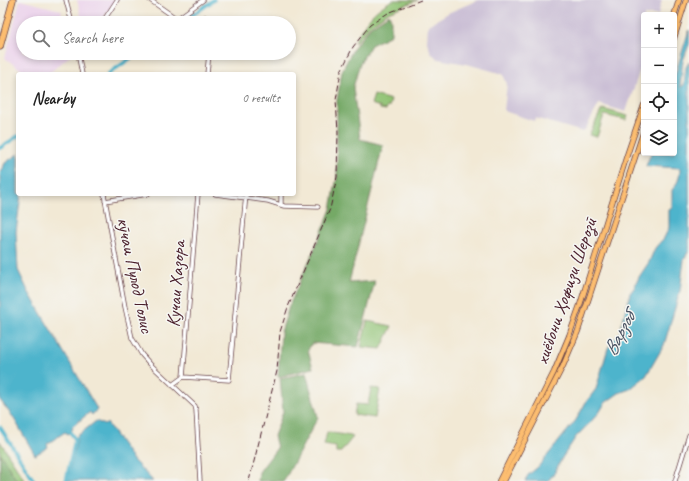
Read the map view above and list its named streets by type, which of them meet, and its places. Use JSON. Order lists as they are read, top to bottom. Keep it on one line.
{"streets":{"main road":["хиёбони Ҳофизи Шерозӣ"],"street":["кӯчаи Пулод Толис","Кучаи Хазора"]},"water":["Варзоб"],"page":{"map_buttons":["+","−"],"search":"Search here","heading":["Nearby","0 results"]}}
